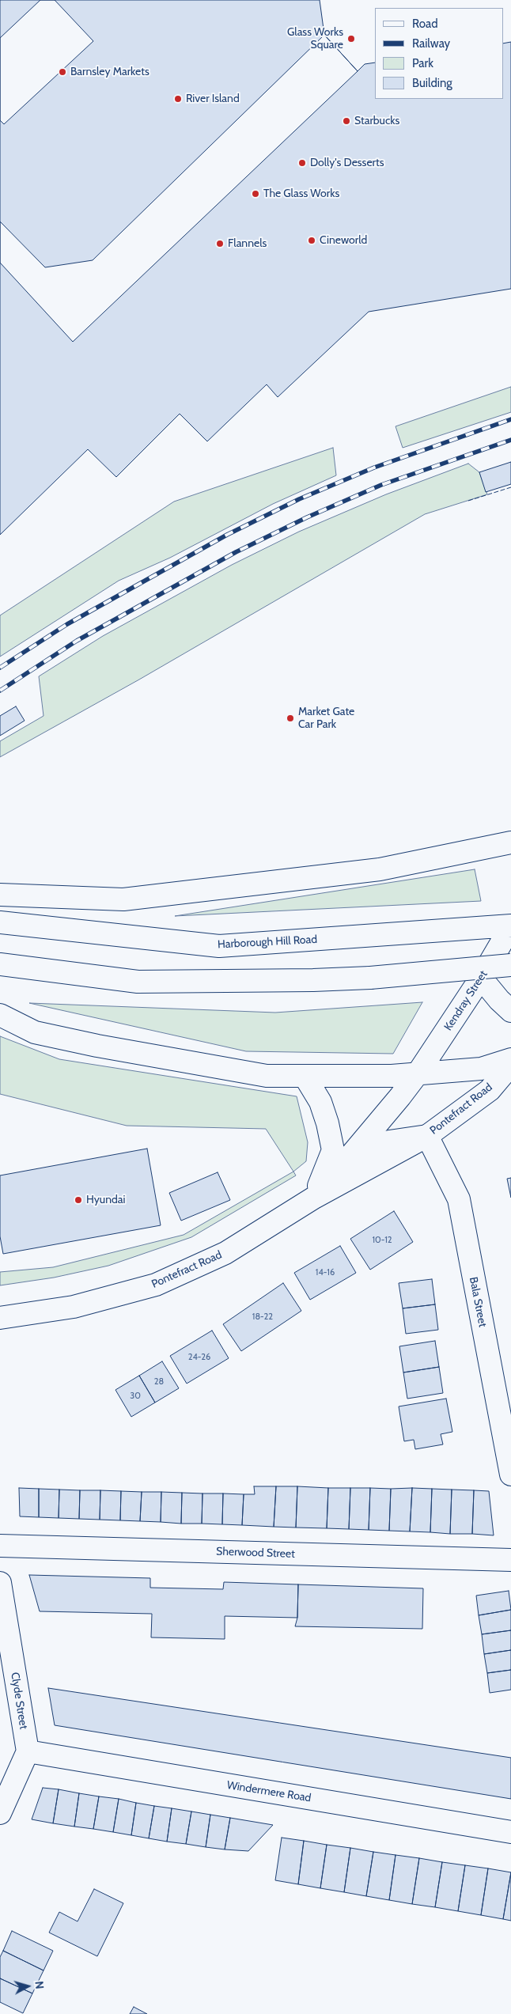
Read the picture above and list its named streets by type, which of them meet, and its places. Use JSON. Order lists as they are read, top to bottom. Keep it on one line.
{"streets":{"main road":["Harborough Hill Road","Kendray Street","Pontefract Road","Bala Street","Sherwood Street","Clyde Street","Windermere Road"]},"crossings":[["Harborough Hill Road","Kendray Street"],["Kendray Street","Pontefract Road"],["Pontefract Road","Bala Street"],["Clyde Street","Windermere Road"]],"places":["Glass Works Square","Barnsley Markets","River Island","Starbucks","Dolly's Desserts","The Glass Works","Cineworld","Flannels","Market Gate Car Park","Hyundai"],"house_numbers":["10-12","14-16","18-22","24-26","28","30"],"legend":["Road","Railway","Park","Building"],"north":"right"}
